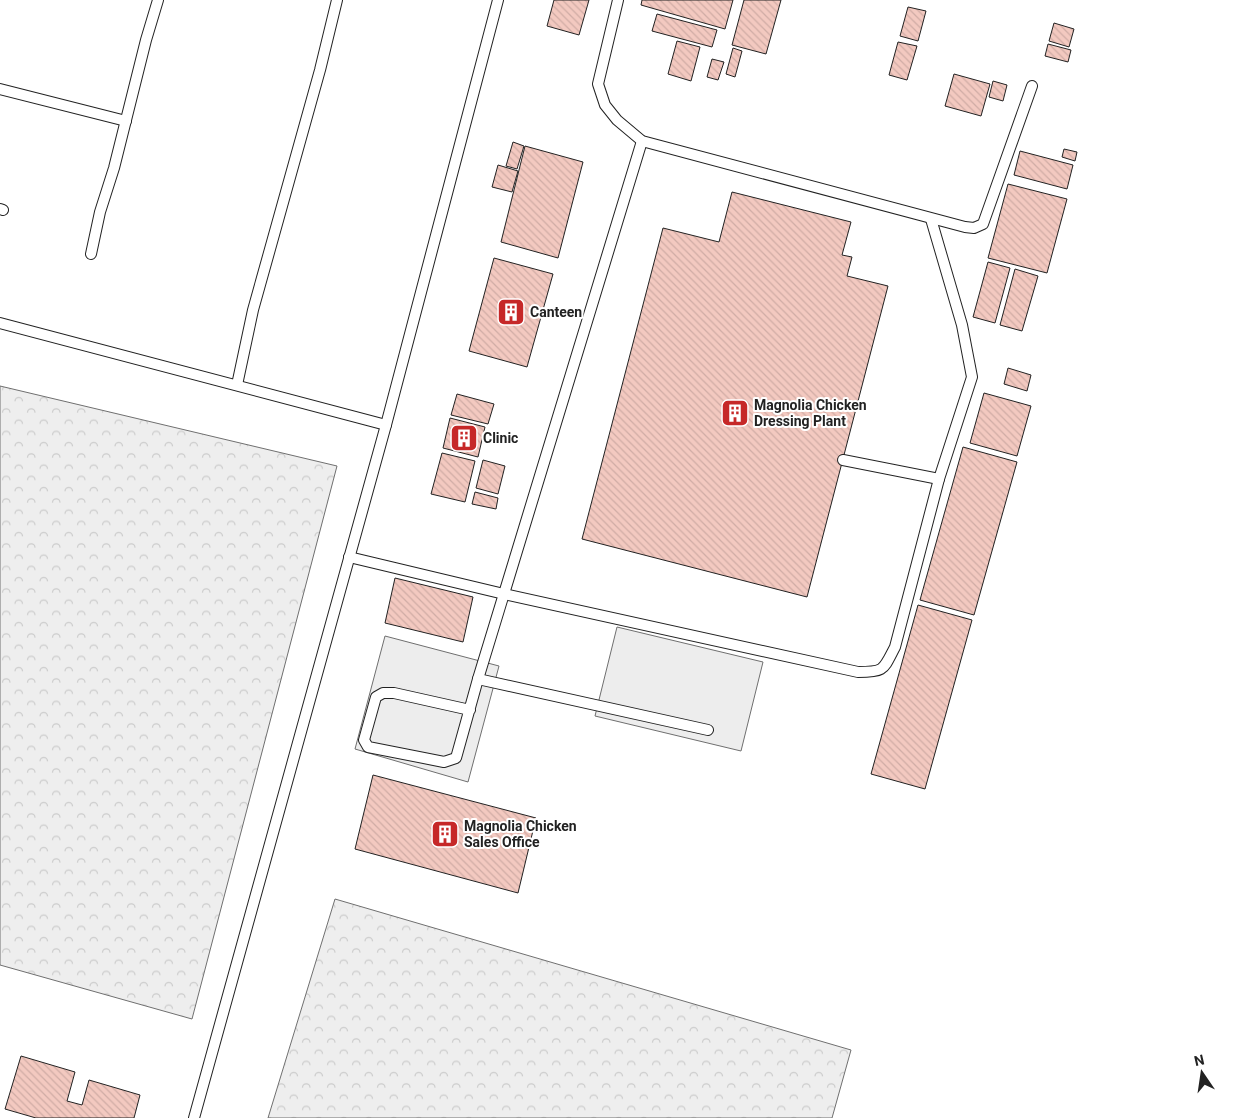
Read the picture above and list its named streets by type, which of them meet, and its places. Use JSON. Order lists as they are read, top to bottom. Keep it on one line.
{"places":{"building":["Canteen","Magnolia Chicken Dressing Plant","Clinic","Magnolia Chicken Sales Office"]},"north":"top"}
